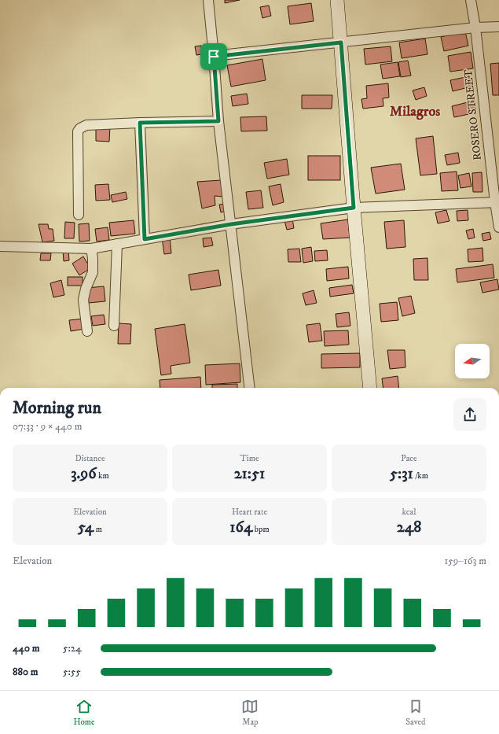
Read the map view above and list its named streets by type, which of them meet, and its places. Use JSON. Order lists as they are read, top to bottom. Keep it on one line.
{"streets":{"street":["ROSERO STREET"]},"districts":["Milagros"],"north":"left","page":{"heading":["Morning run","07:33 · 9 × 440 m"],"stats":[["Distance","3.96 km"],["Time","21:51"],["Pace","5:31 /km"],["Elevation","54 m"],["Heart rate","164 bpm"],["kcal","248"]],"chart":["Elevation","159–163 m"],"list":[{"name":"440 m","note":"5:24"},{"name":"880 m","note":"5:55"}],"tabs":["Home","Map","Saved"]}}
